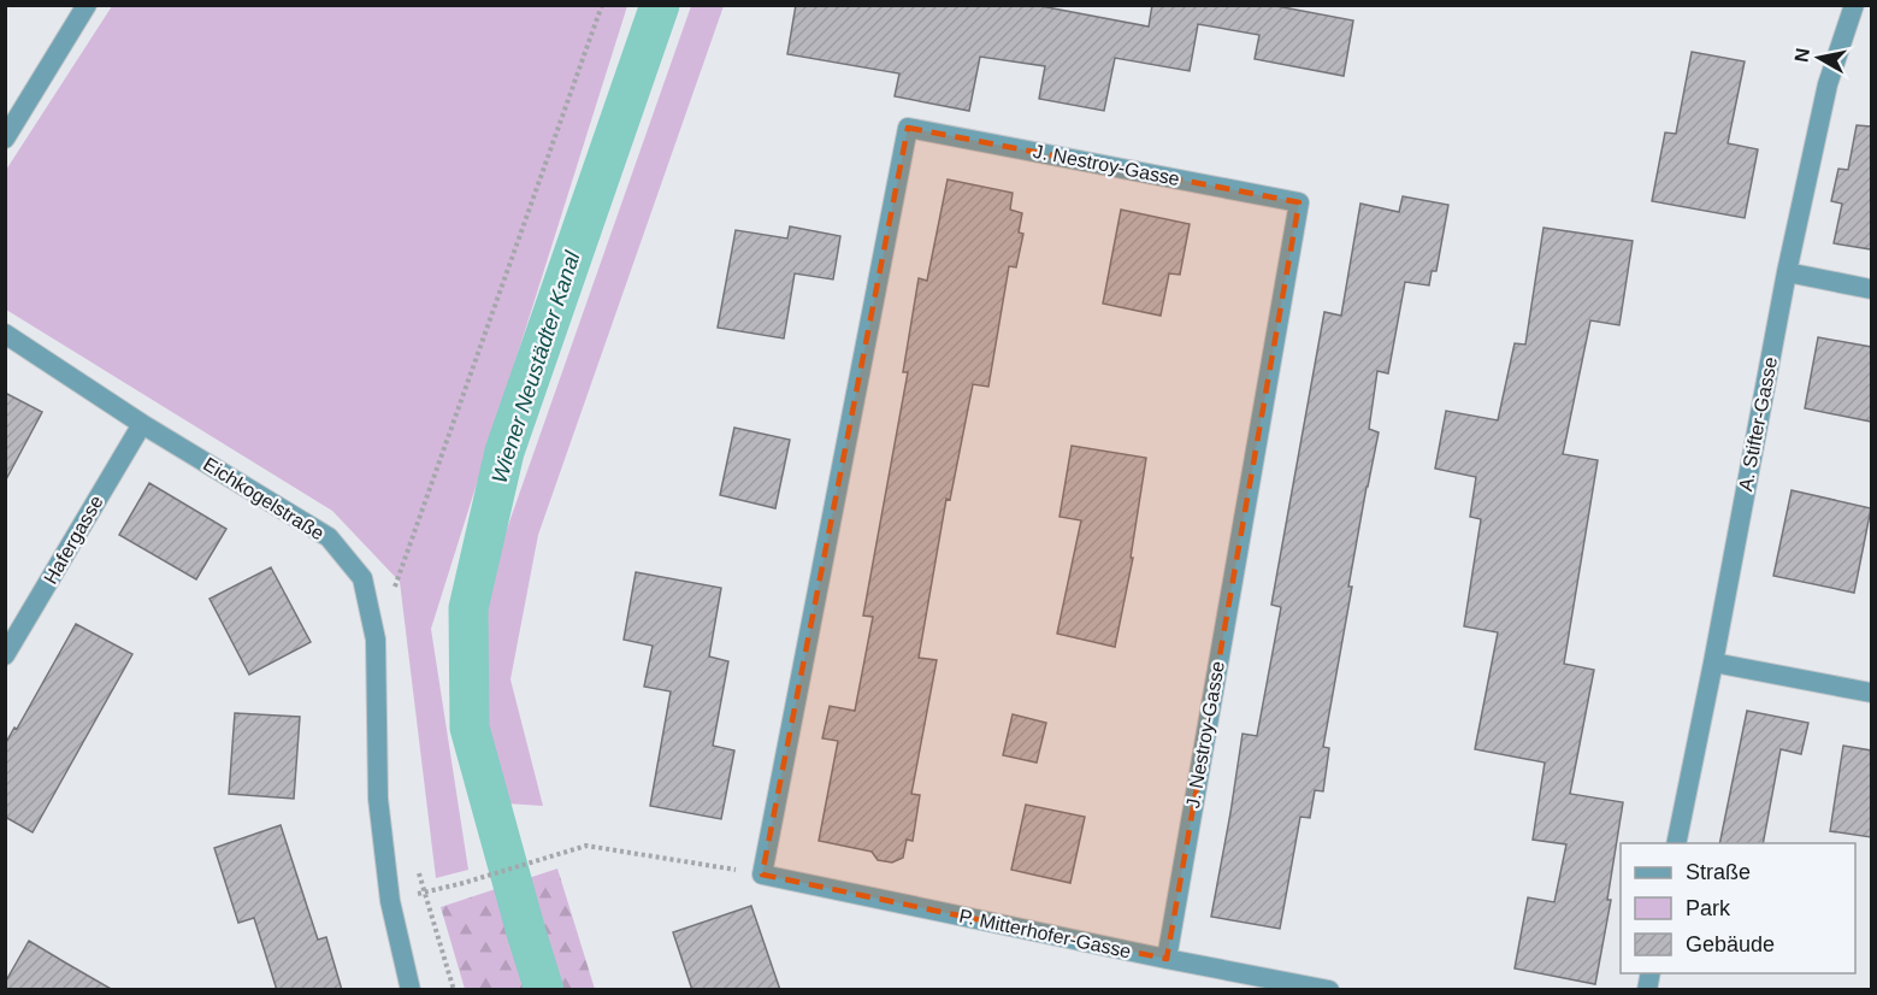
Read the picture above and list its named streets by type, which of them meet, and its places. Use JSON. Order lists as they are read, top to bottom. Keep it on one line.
{"streets":{"street":["J. Nestroy-Gasse","A. Stifter-Gasse","Eichkogelstraße","Hafergasse","P. Mitterhofer-Gasse"]},"crossings":[["J. Nestroy-Gasse","P. Mitterhofer-Gasse"],["Eichkogelstraße","Hafergasse"]],"water":["Wiener Neustädter Kanal"],"legend":["Straße","Park","Gebäude"],"north":"left"}
